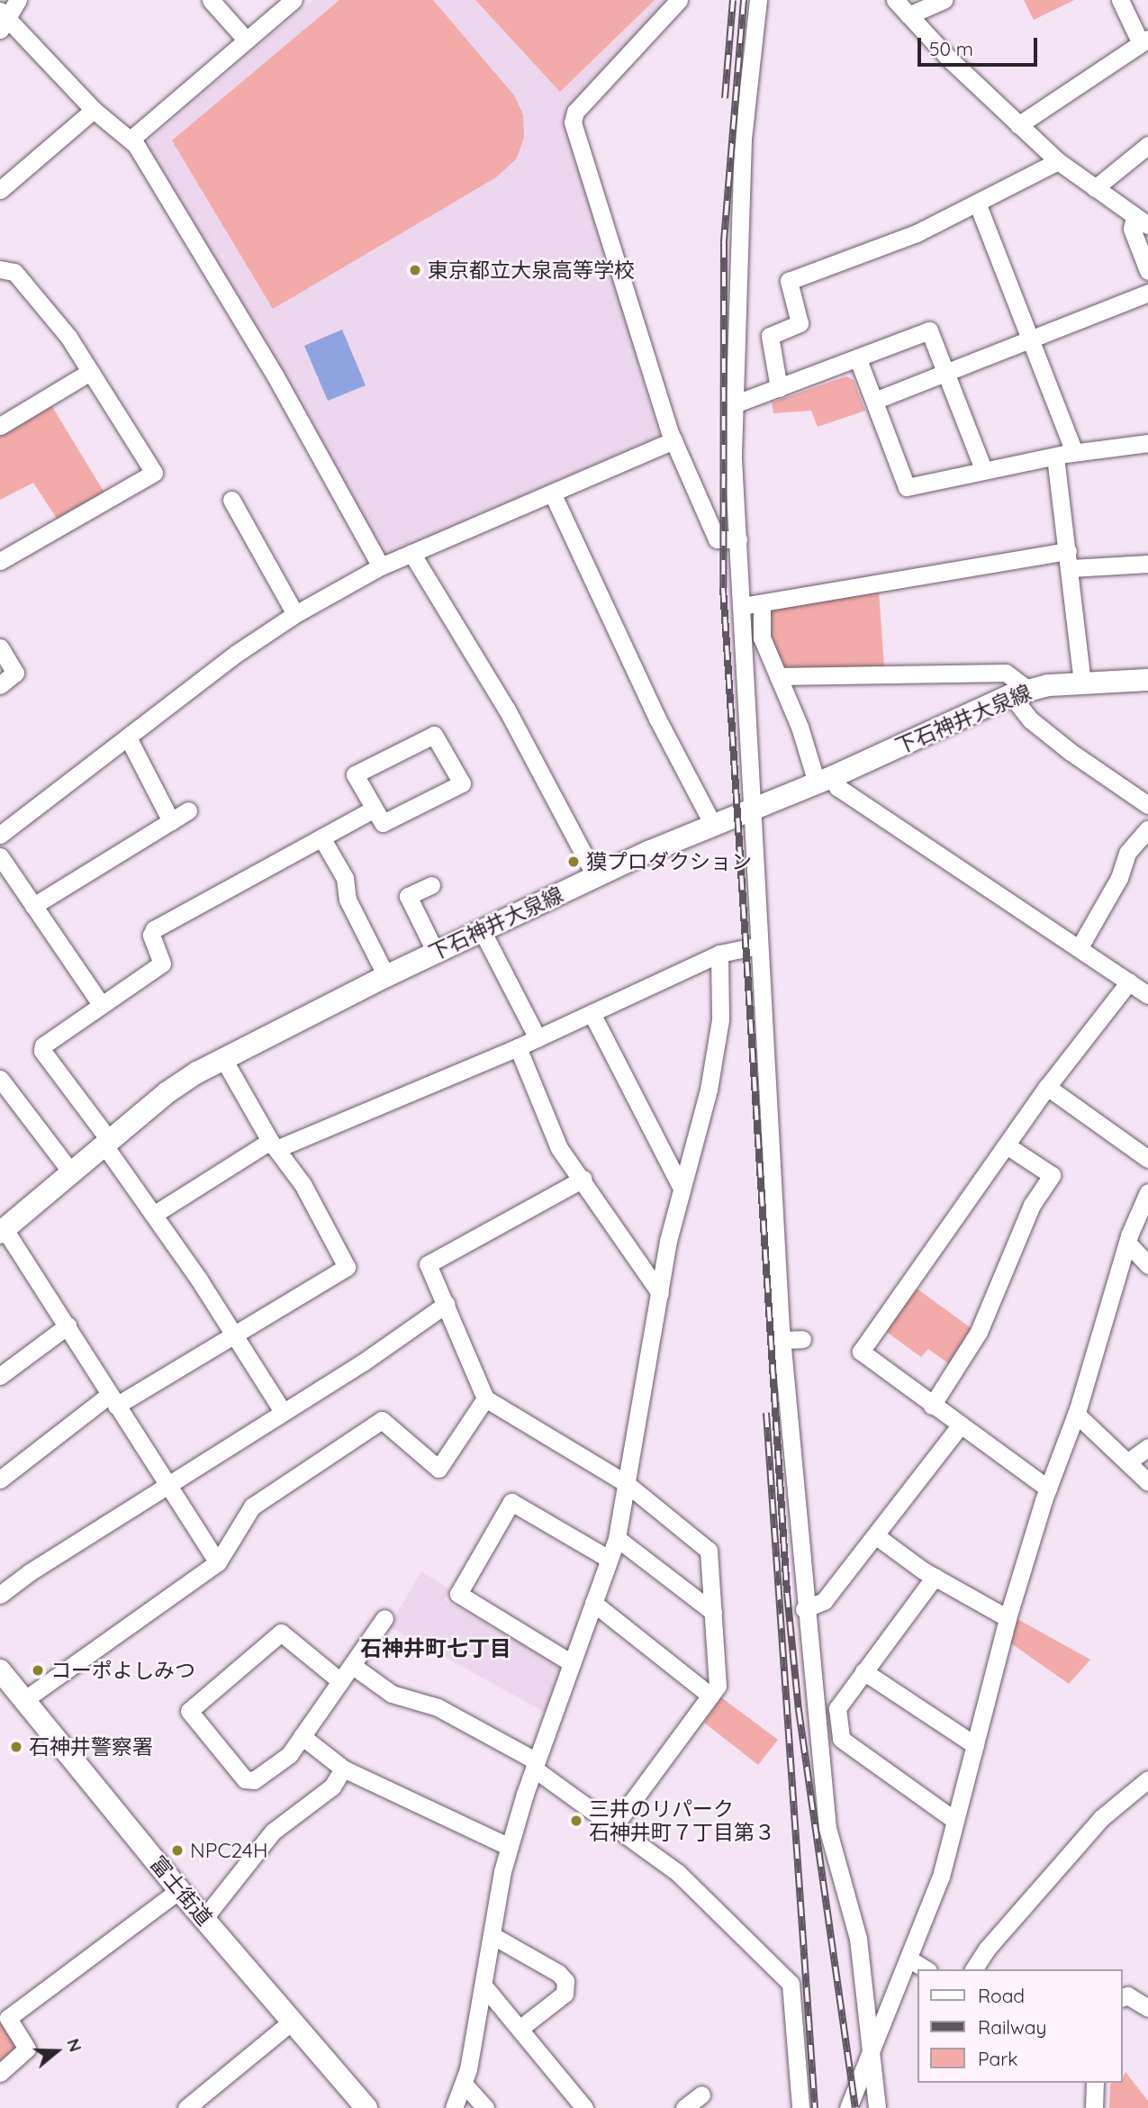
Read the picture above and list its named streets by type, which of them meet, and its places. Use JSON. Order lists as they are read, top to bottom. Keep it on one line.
{"streets":{"main road":["下石神井大泉線","富士街道"]},"districts":["石神井町七丁目"],"places":["東京都立大泉高等学校","獏プロダクション","コーポよしみつ","石神井警察署","三井のリパーク 石神井町７丁目第３","NPC24H"],"legend":["Road","Railway","Park"],"scale_bar":"50 m","north":"right"}
